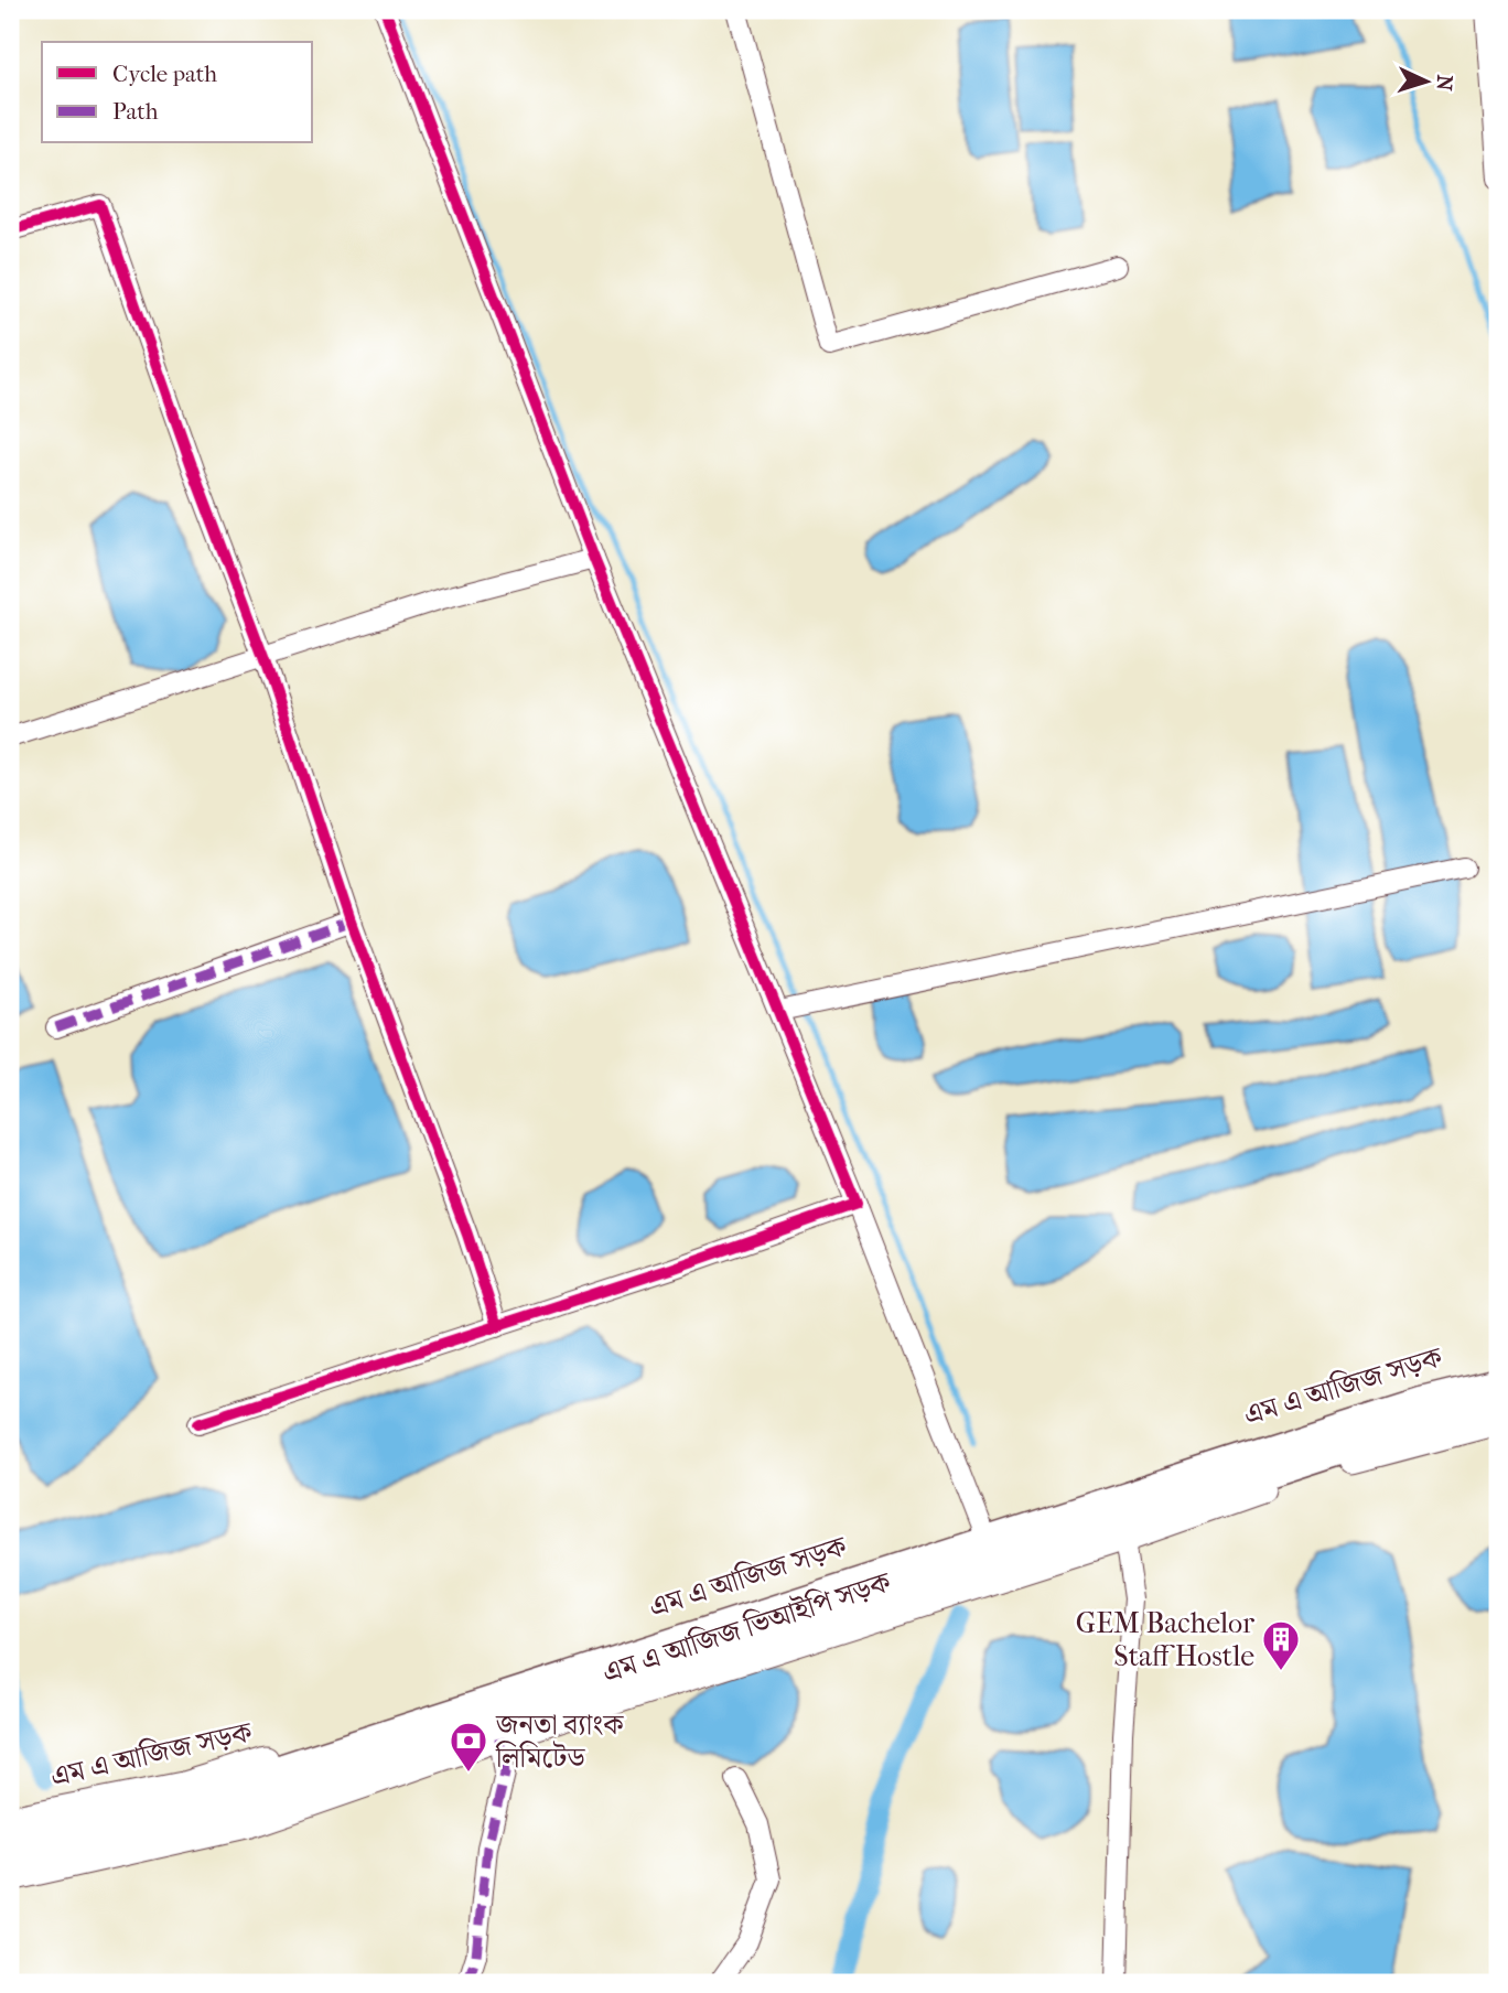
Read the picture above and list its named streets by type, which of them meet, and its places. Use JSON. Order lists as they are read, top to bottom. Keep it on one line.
{"streets":{"main road":["এম এ আজিজ সড়ক","এম এ আজিজ ভিআইপি সড়ক"]},"places":{"building":["GEM Bachelor Staff Hostle"],"bank":["জনতা ব্যাংক লিমিটেড"]},"legend":["Cycle path","Path"],"north":"right"}
